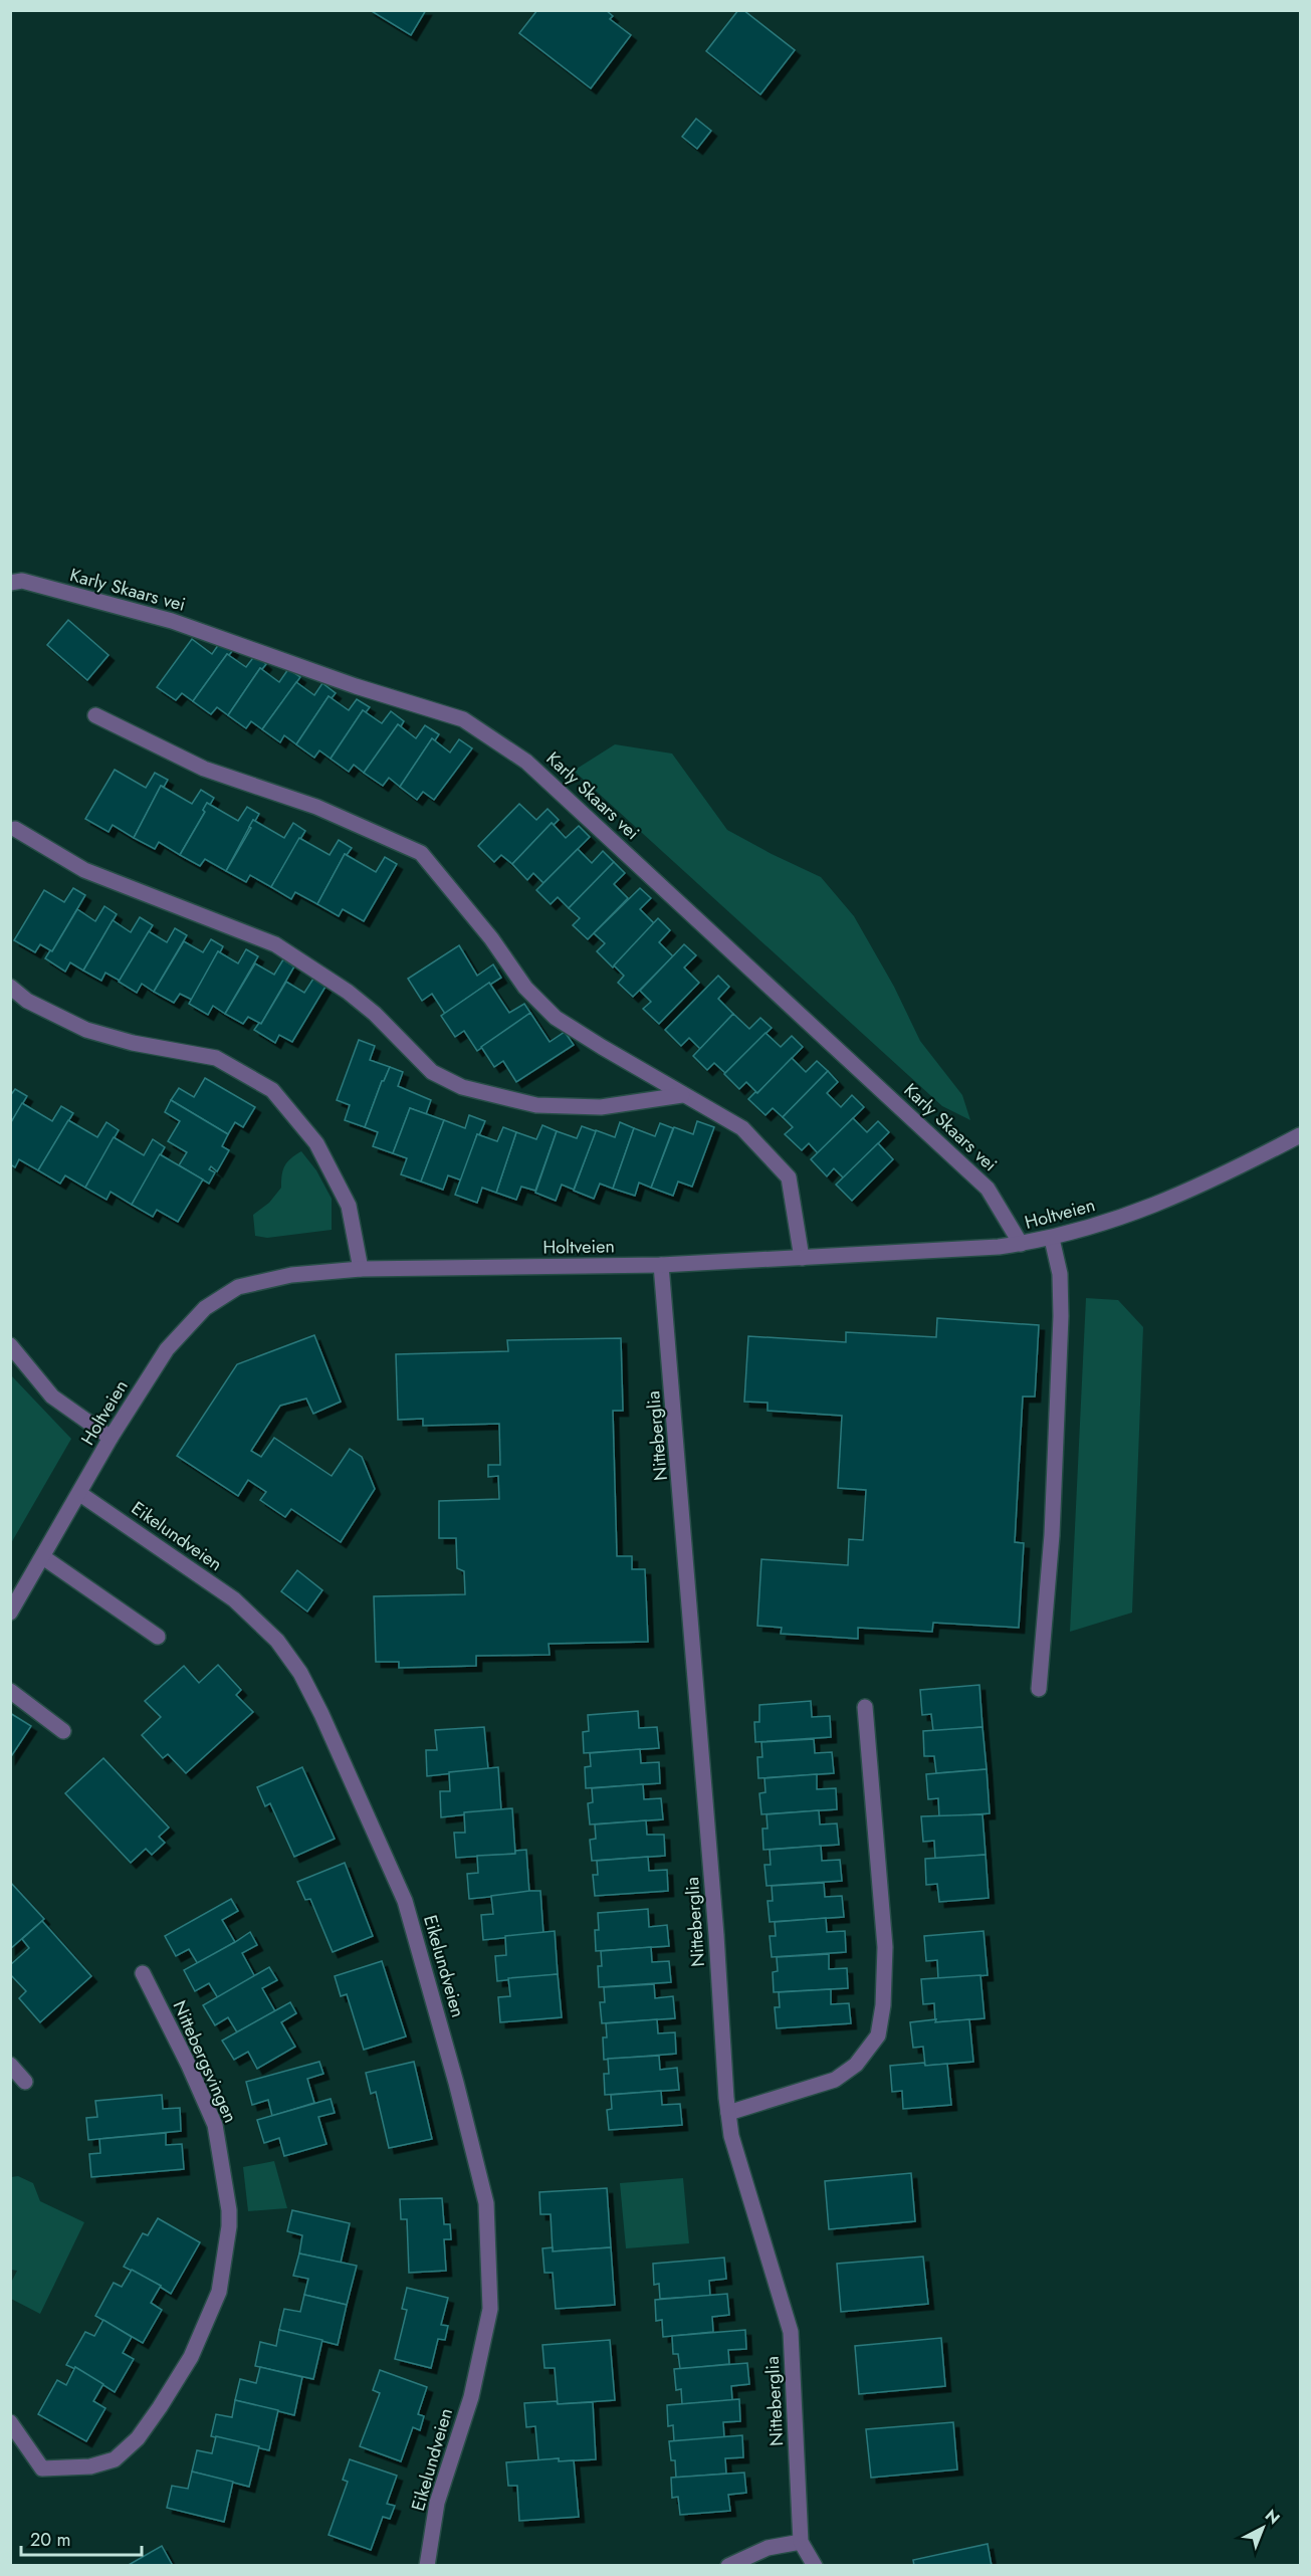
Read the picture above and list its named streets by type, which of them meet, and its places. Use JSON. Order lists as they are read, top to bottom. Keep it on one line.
{"streets":{"street":["Karly Skaars vei","Holtveien","Nitteberglia","Eikelundveien","Nittebergsvingen"]},"crossings":[["Karly Skaars vei","Holtveien"],["Holtveien","Nitteberglia"],["Holtveien","Eikelundveien"]],"scale_bar":"20 m","north":"top right"}
